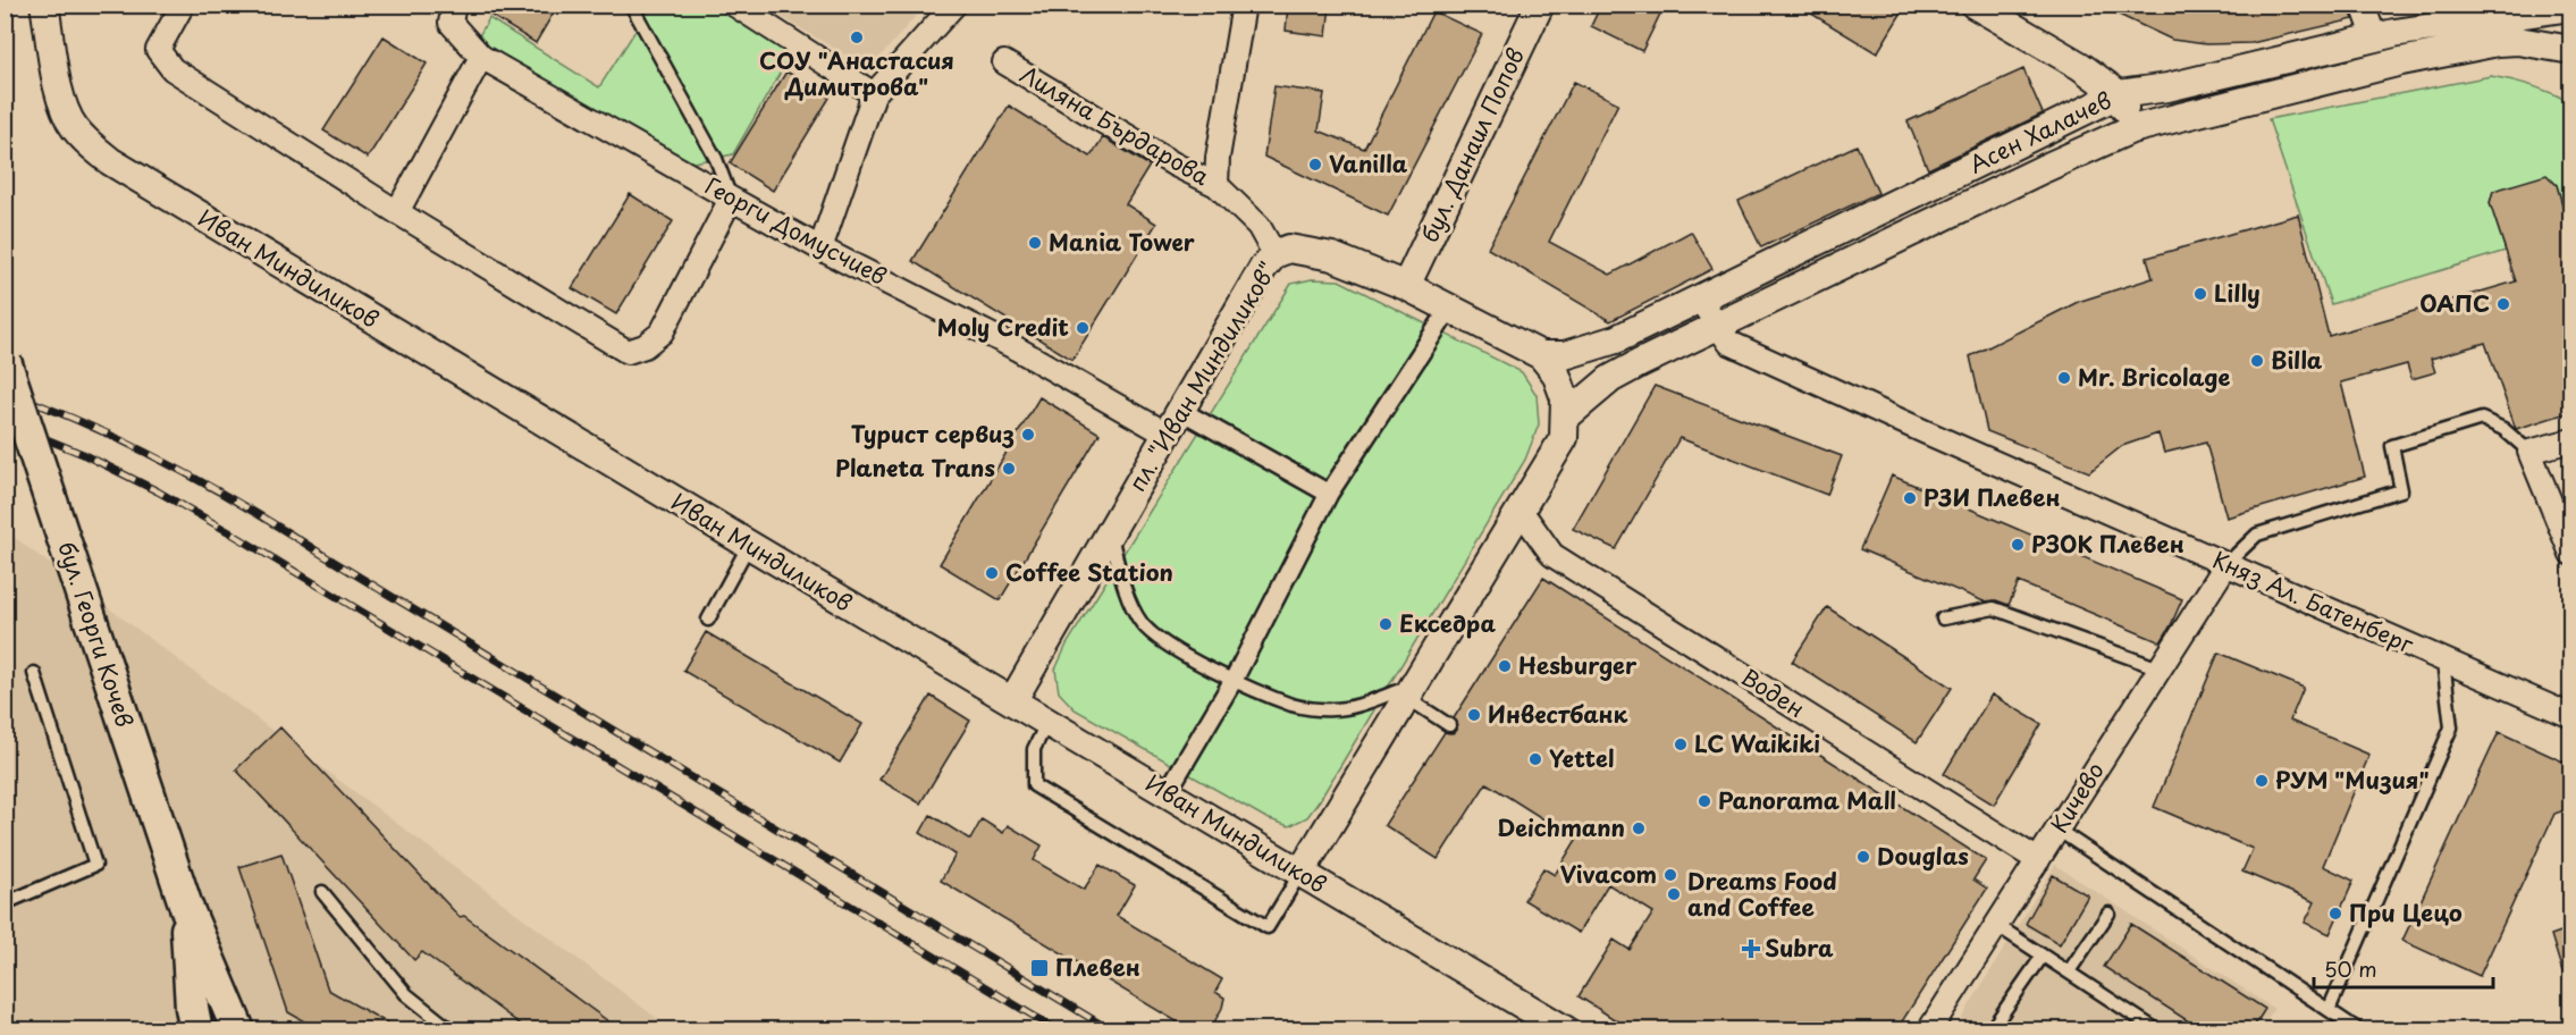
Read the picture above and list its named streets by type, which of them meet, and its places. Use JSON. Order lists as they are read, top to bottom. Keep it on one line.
{"streets":{"main road":["бул. Георги Кочев"],"street":["Лиляна Бърдарова","Асен Халачев","бул. Данаил Попов","Георги Домусчиев","Иван Миндиликов","пл. \"Иван Миндиликов\"","Княз Ал. Батенберг","Воден","Кичево"]},"crossings":[["Лиляна Бърдарова","пл. \"Иван Миндиликов\""],["Асен Халачев","пл. \"Иван Миндиликов\""],["Асен Халачев","Княз Ал. Батенберг"],["бул. Данаил Попов","пл. \"Иван Миндиликов\""],["Георги Домусчиев","пл. \"Иван Миндиликов\""],["Иван Миндиликов","пл. \"Иван Миндиликов\""],["пл. \"Иван Миндиликов\"","Воден"],["Княз Ал. Батенберг","Кичево"],["Воден","Кичево"]],"places":{"other":["СОУ \"Анастасия Димитрова\"","Vanilla","Mania Tower","Lilly","ОАПС","Moly Credit","Billa","Mr. Bricolage","Турист сервиз","Planeta Trans","РЗИ Плевен","РЗОК Плевен","Coffee Station","Екседра","Hesburger","Инвестбанк","LC Waikiki","Yettel","РУМ \"Мизия\"","Panorama Mall","Deichmann","Douglas","Vivacom","Dreams Food and Coffee","При Цецо"],"health":["Subra"],"transit":["Плевен"]},"scale_bar":"50 m"}
